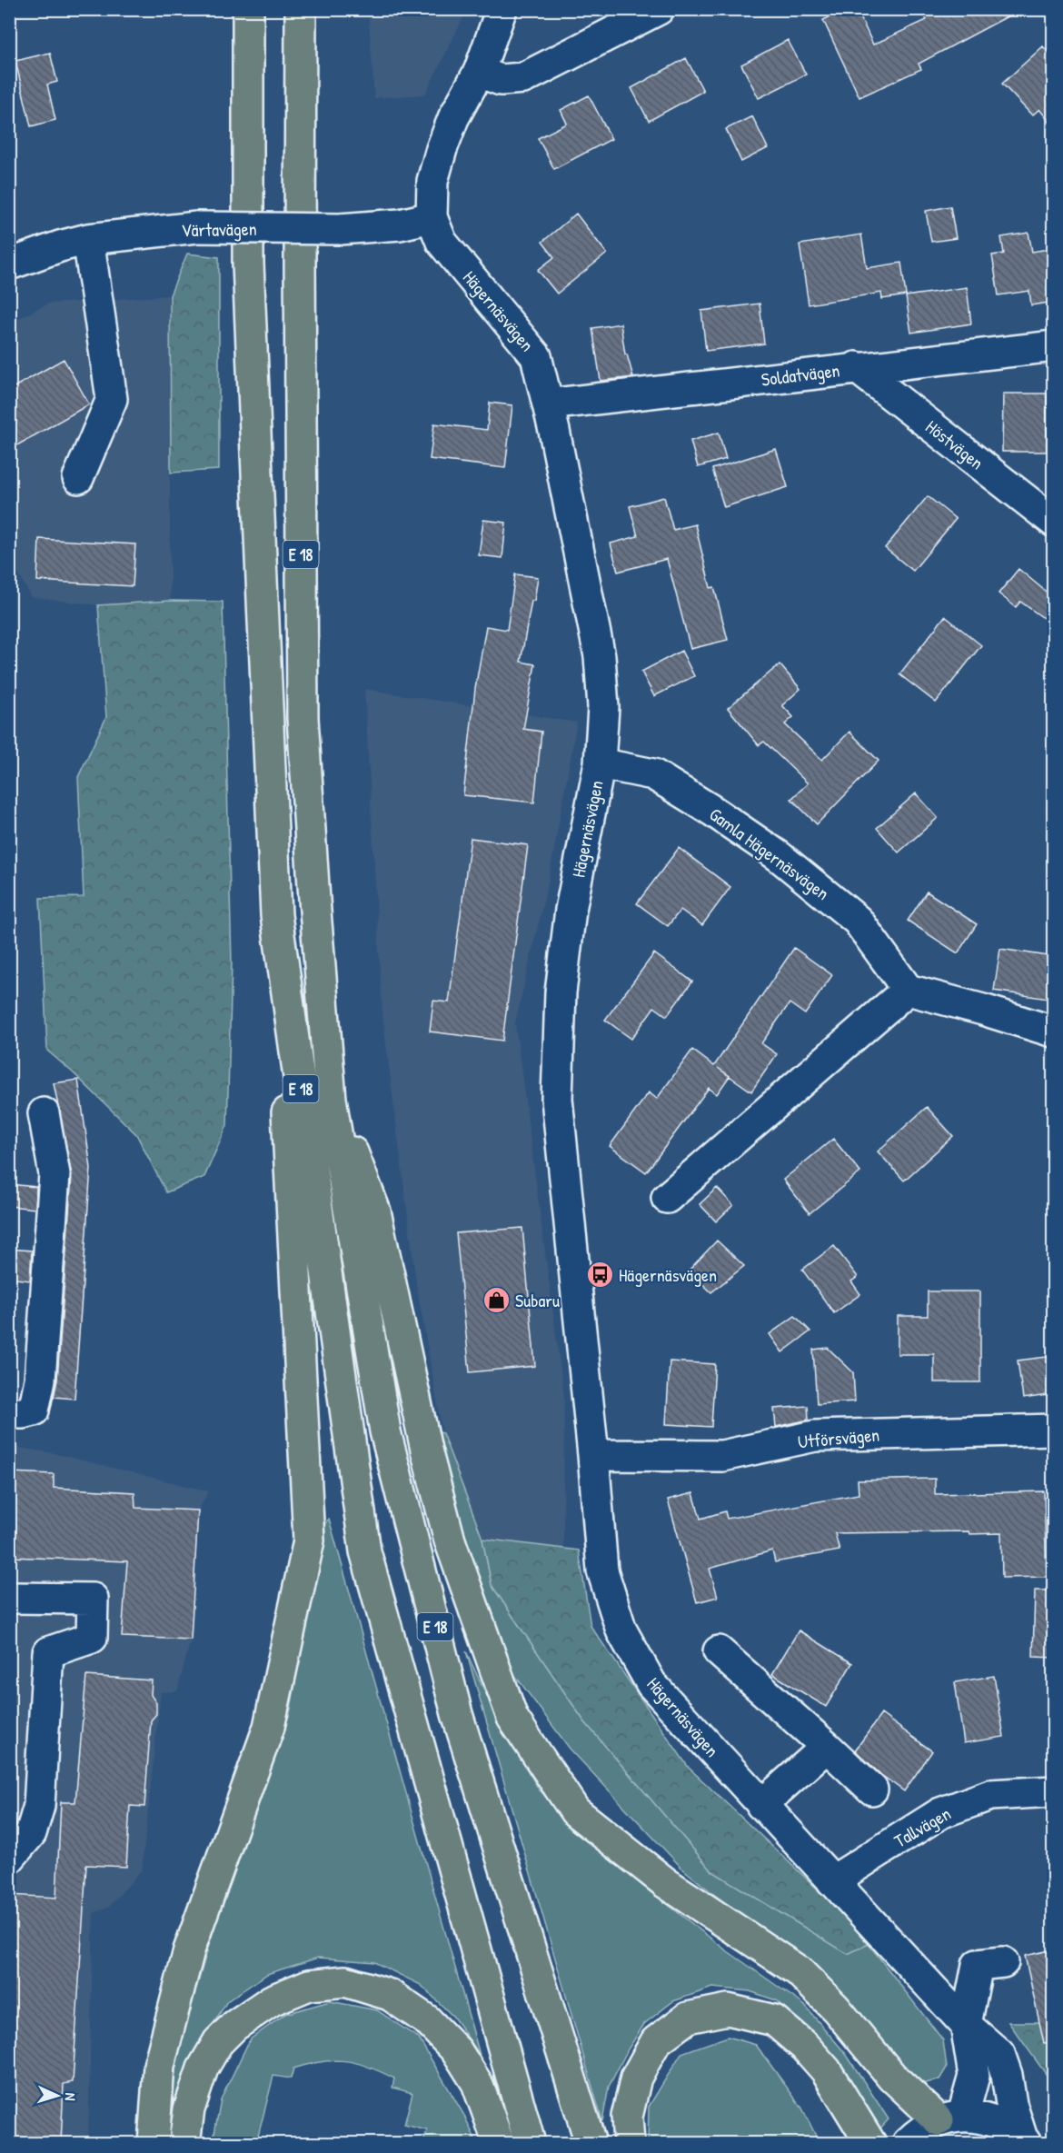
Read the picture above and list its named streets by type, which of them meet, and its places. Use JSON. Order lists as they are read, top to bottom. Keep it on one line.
{"streets":{"highway":["E 18"],"street":["Värtavägen","Hägernäsvägen","Soldatvägen","Höstvägen","Gamla Hägernäsvägen","Utförsvägen","Tallvägen"]},"crossings":[["Värtavägen","Hägernäsvägen"],["Hägernäsvägen","Soldatvägen"],["Hägernäsvägen","Gamla Hägernäsvägen"],["Hägernäsvägen","Utförsvägen"],["Hägernäsvägen","Tallvägen"],["Soldatvägen","Höstvägen"]],"places":{"bus stop":["Hägernäsvägen"],"shop":["Subaru"]},"north":"right"}
